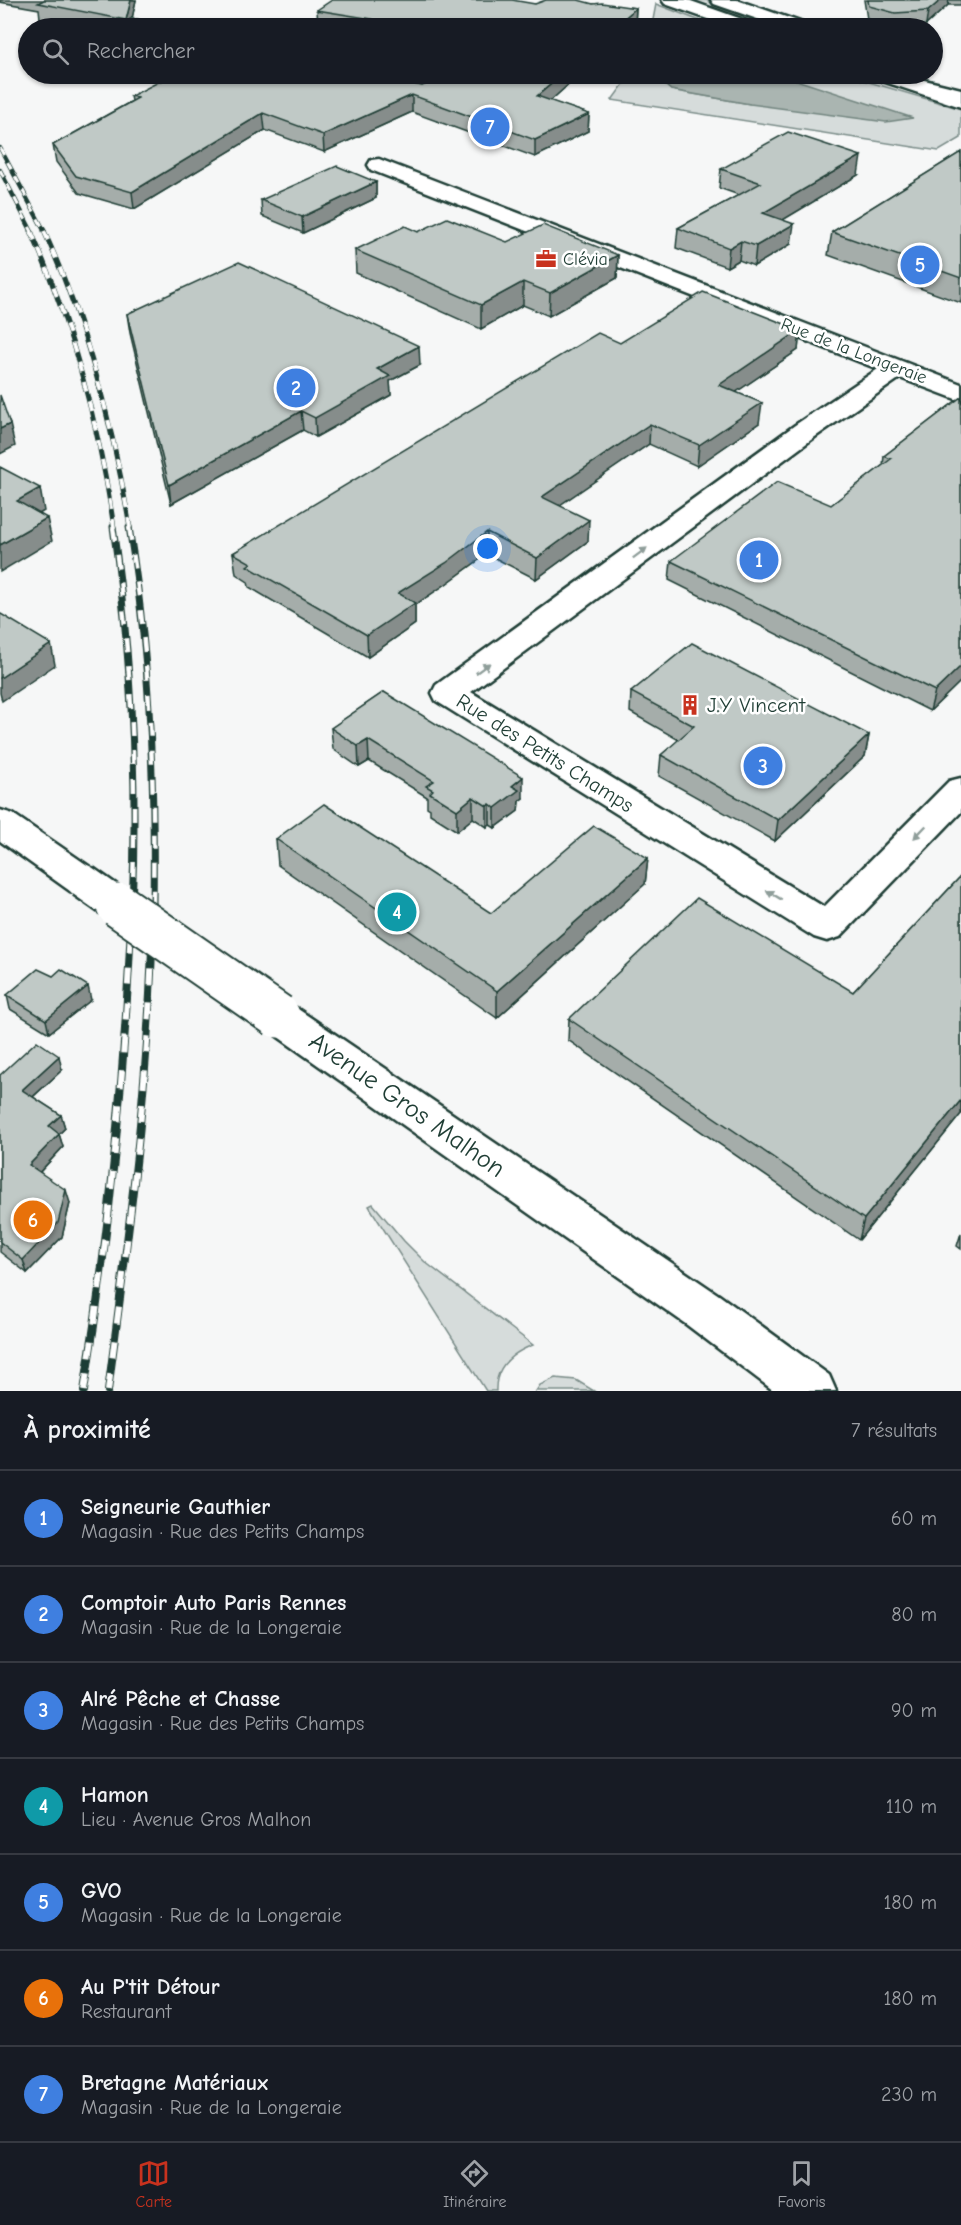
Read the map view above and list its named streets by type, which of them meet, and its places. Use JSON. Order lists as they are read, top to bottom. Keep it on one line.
{"streets":{"main road":["Rue de la Longeraie","Rue des Petits Champs","Avenue Gros Malhon"]},"crossings":[["Rue de la Longeraie","Rue des Petits Champs"]],"places":{"office":["Clévia"],"building":["J.Y Vincent"]},"page":{"search":"Rechercher","pins":["7","5","2","1","3","4","6"],"heading":["À proximité","7 résultats"],"list":[{"mark":"1","name":"Seigneurie Gauthier","note":"Magasin · Rue des Petits Champs","value":"60 m"},{"mark":"2","name":"Comptoir Auto Paris Rennes","note":"Magasin · Rue de la Longeraie","value":"80 m"},{"mark":"3","name":"Alré Pêche et Chasse","note":"Magasin · Rue des Petits Champs","value":"90 m"},{"mark":"4","name":"Hamon","note":"Lieu · Avenue Gros Malhon","value":"110 m"},{"mark":"5","name":"GVO","note":"Magasin · Rue de la Longeraie","value":"180 m"},{"mark":"6","name":"Au P'tit Détour","note":"Restaurant","value":"180 m"},{"mark":"7","name":"Bretagne Matériaux","note":"Magasin · Rue de la Longeraie","value":"230 m"}],"nav":["Carte","Itinéraire","Favoris"]}}
